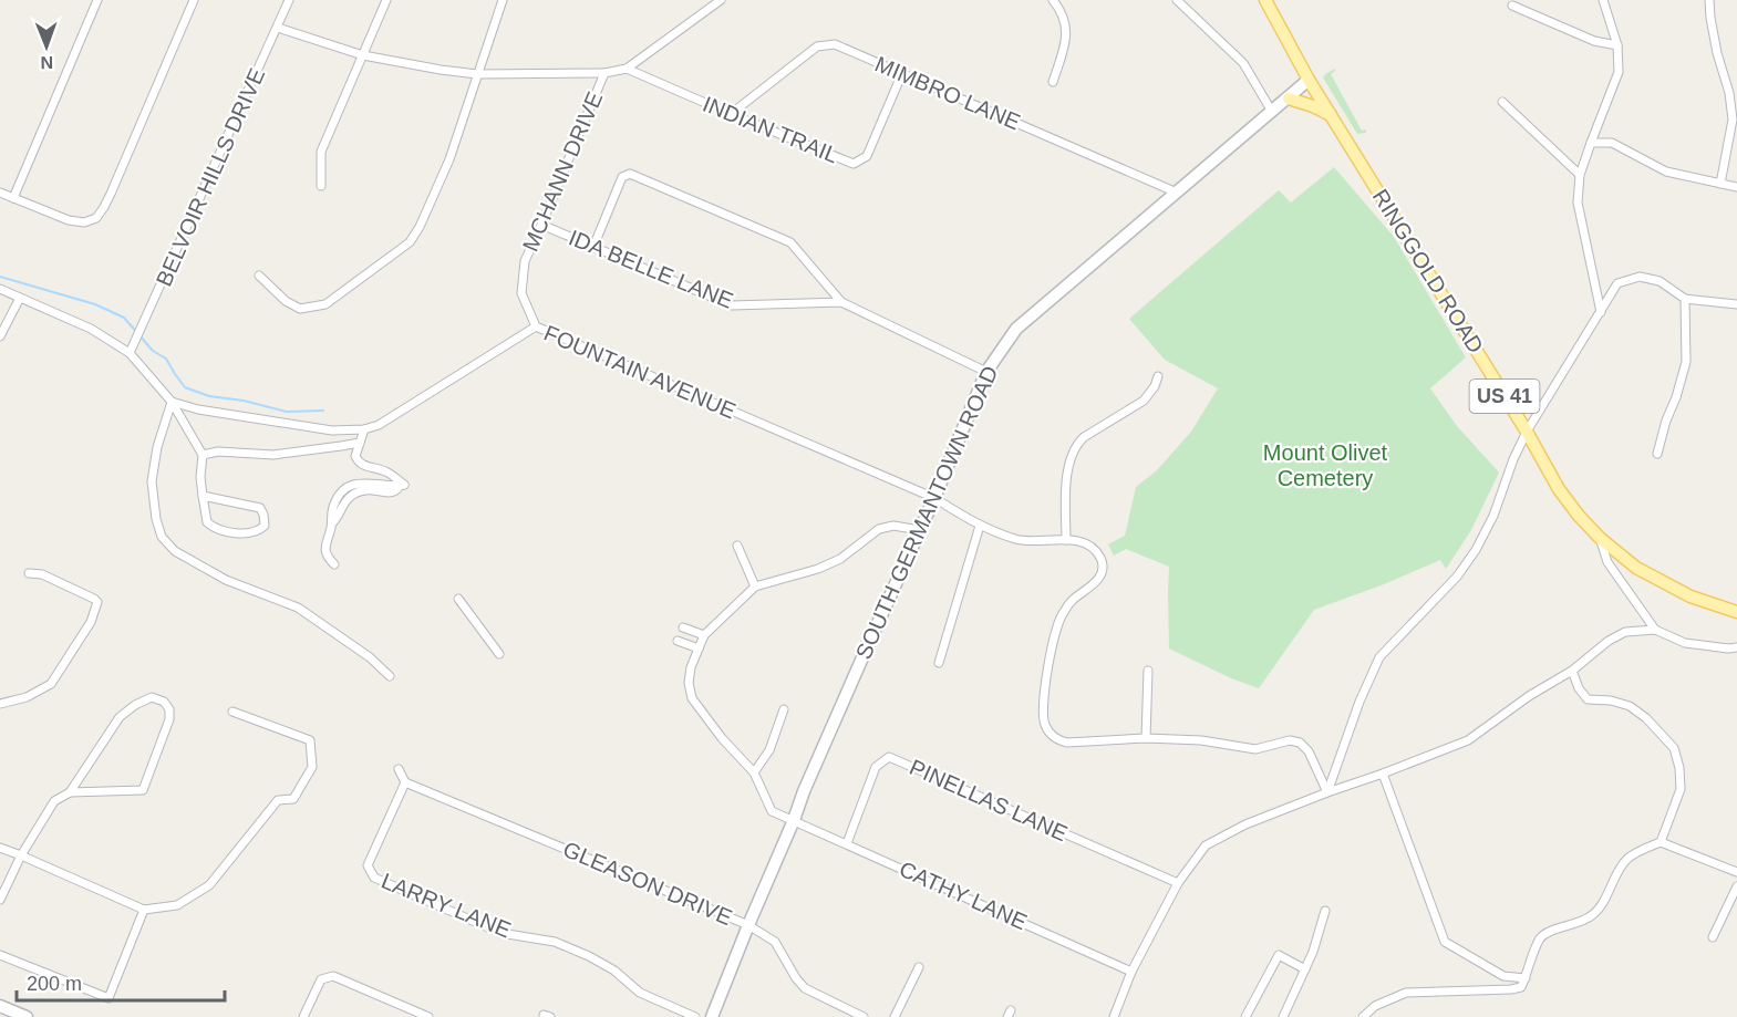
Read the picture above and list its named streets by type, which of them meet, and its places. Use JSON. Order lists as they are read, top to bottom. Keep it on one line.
{"streets":{"main road":["RINGGOLD ROAD","US 41","SOUTH GERMANTOWN ROAD"],"street":["MIMBRO LANE","INDIAN TRAIL","MCHANN DRIVE","BELVOIR HILLS DRIVE","IDA BELLE LANE","FOUNTAIN AVENUE","PINELLAS LANE","GLEASON DRIVE","CATHY LANE","LARRY LANE"]},"crossings":[["MIMBRO LANE","INDIAN TRAIL"],["MIMBRO LANE","SOUTH GERMANTOWN ROAD"],["INDIAN TRAIL","MCHANN DRIVE"],["MCHANN DRIVE","IDA BELLE LANE"],["MCHANN DRIVE","FOUNTAIN AVENUE"],["IDA BELLE LANE","SOUTH GERMANTOWN ROAD"],["RINGGOLD ROAD","SOUTH GERMANTOWN ROAD"],["FOUNTAIN AVENUE","SOUTH GERMANTOWN ROAD"],["SOUTH GERMANTOWN ROAD","GLEASON DRIVE"],["SOUTH GERMANTOWN ROAD","CATHY LANE"],["PINELLAS LANE","CATHY LANE"],["GLEASON DRIVE","LARRY LANE"]],"parks":["Mount Olivet Cemetery"],"scale_bar":"200 m","north":"bottom"}
